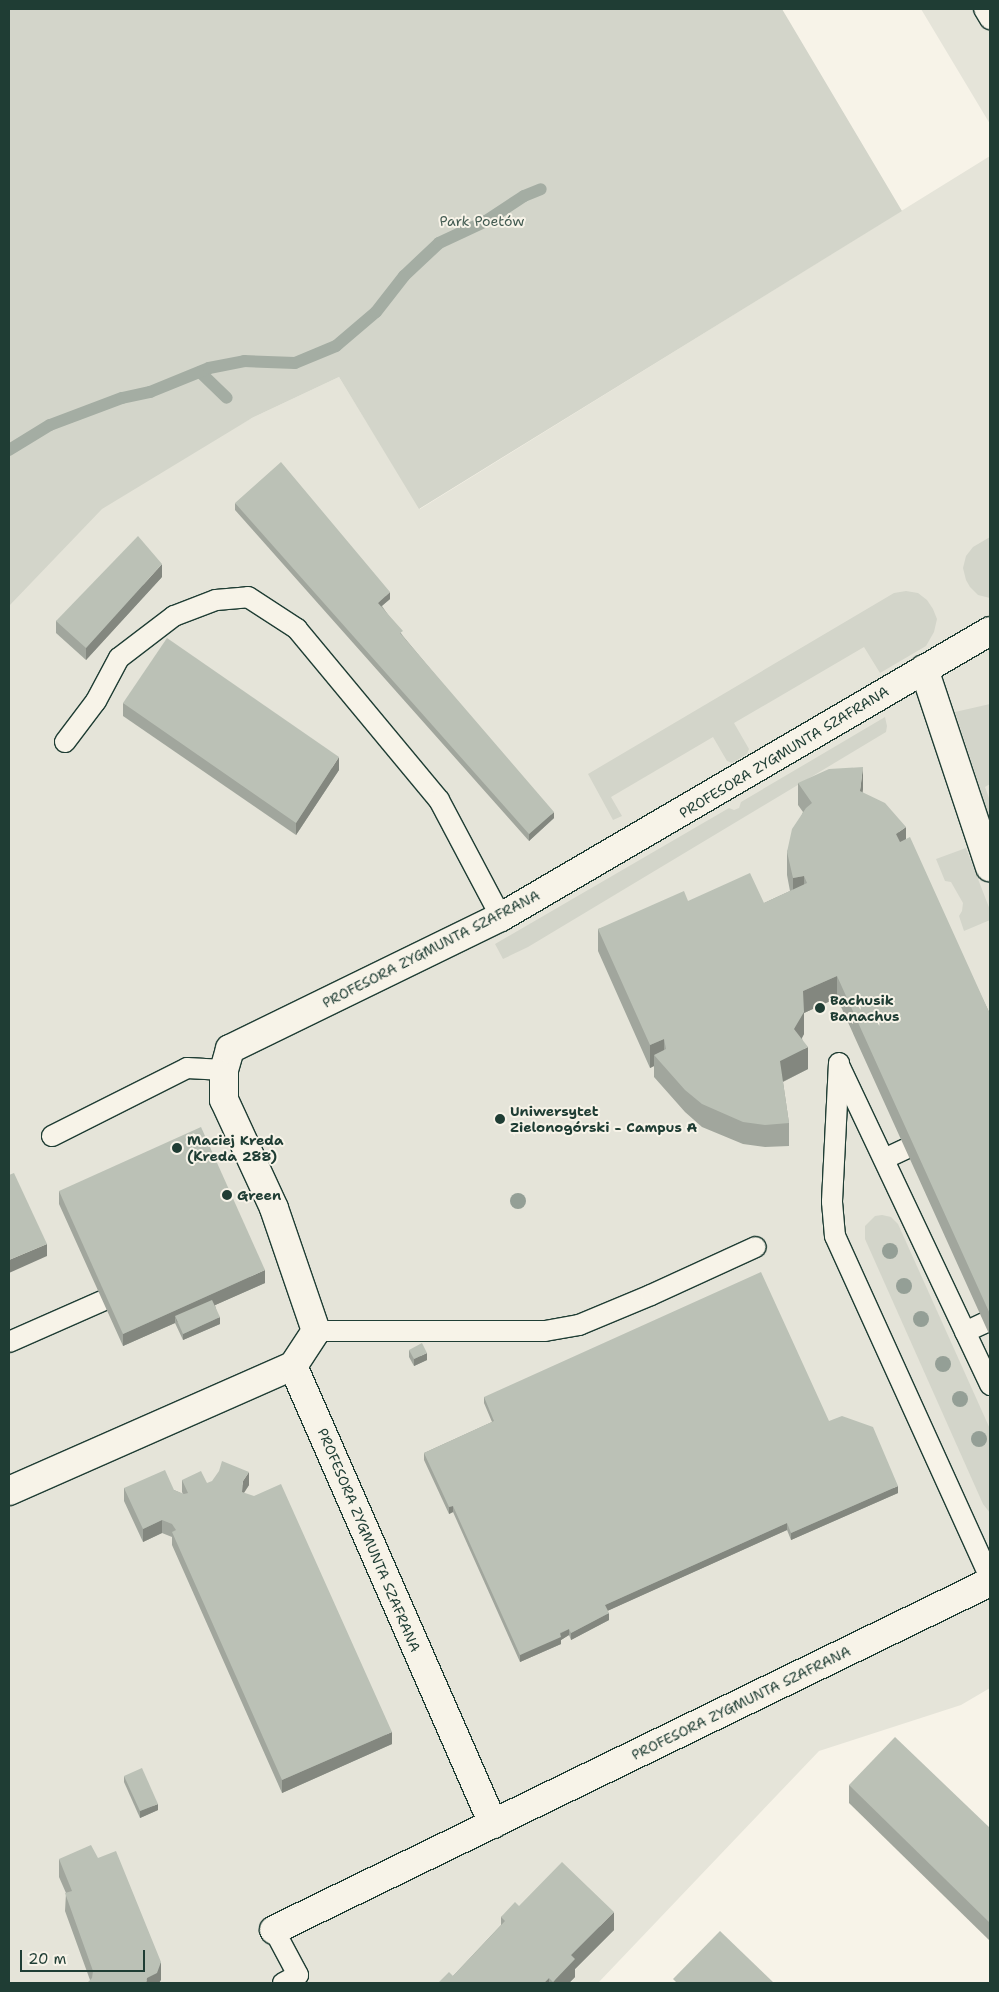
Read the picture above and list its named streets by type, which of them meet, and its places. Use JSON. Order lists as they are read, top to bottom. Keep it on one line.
{"streets":{"street":["PROFESORA ZYGMUNTA SZAFRANA"]},"parks":["Park Poetów"],"places":["Bachusik Banachus","Uniwersytet Zielonogórski - Campus A","Maciej Kreda (Kreda 288)","Green"],"scale_bar":"20 m"}
